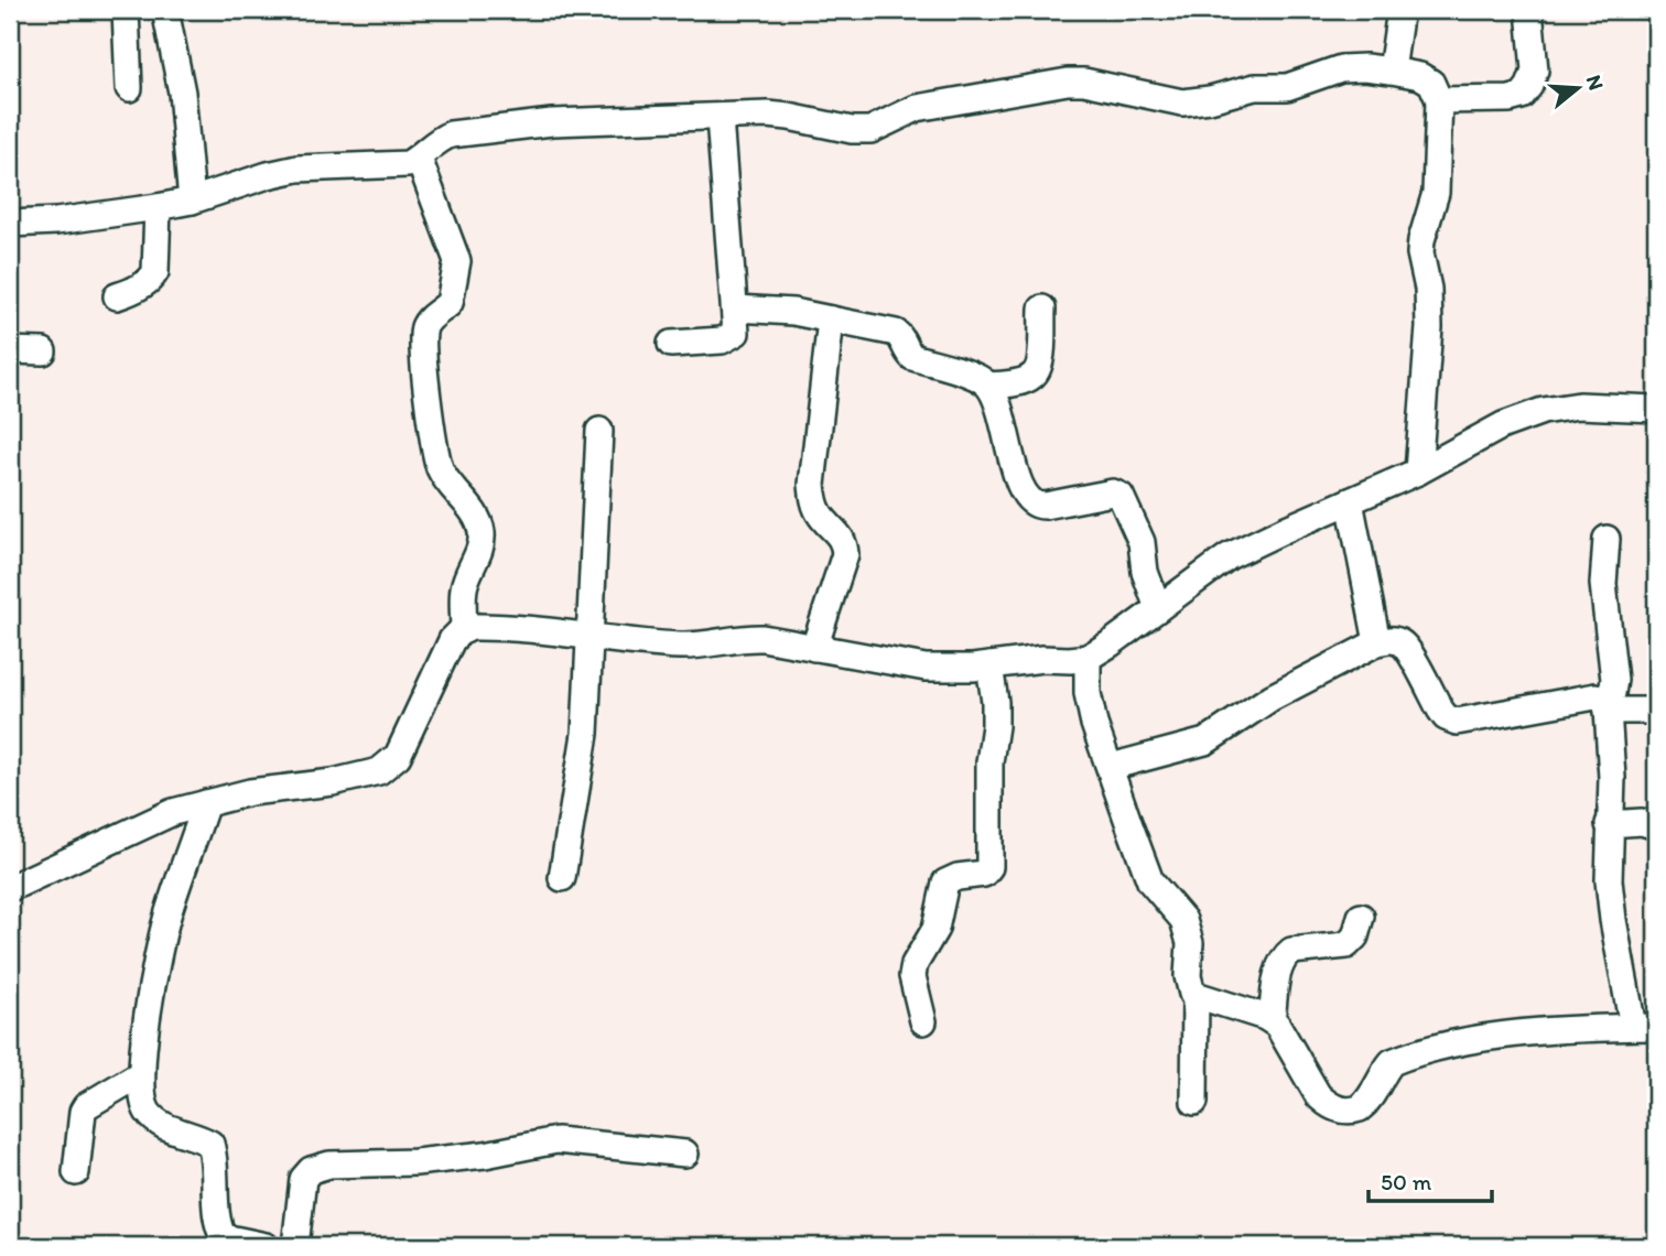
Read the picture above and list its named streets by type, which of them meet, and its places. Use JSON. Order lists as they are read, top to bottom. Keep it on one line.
{"scale_bar":"50 m","north":"right"}
